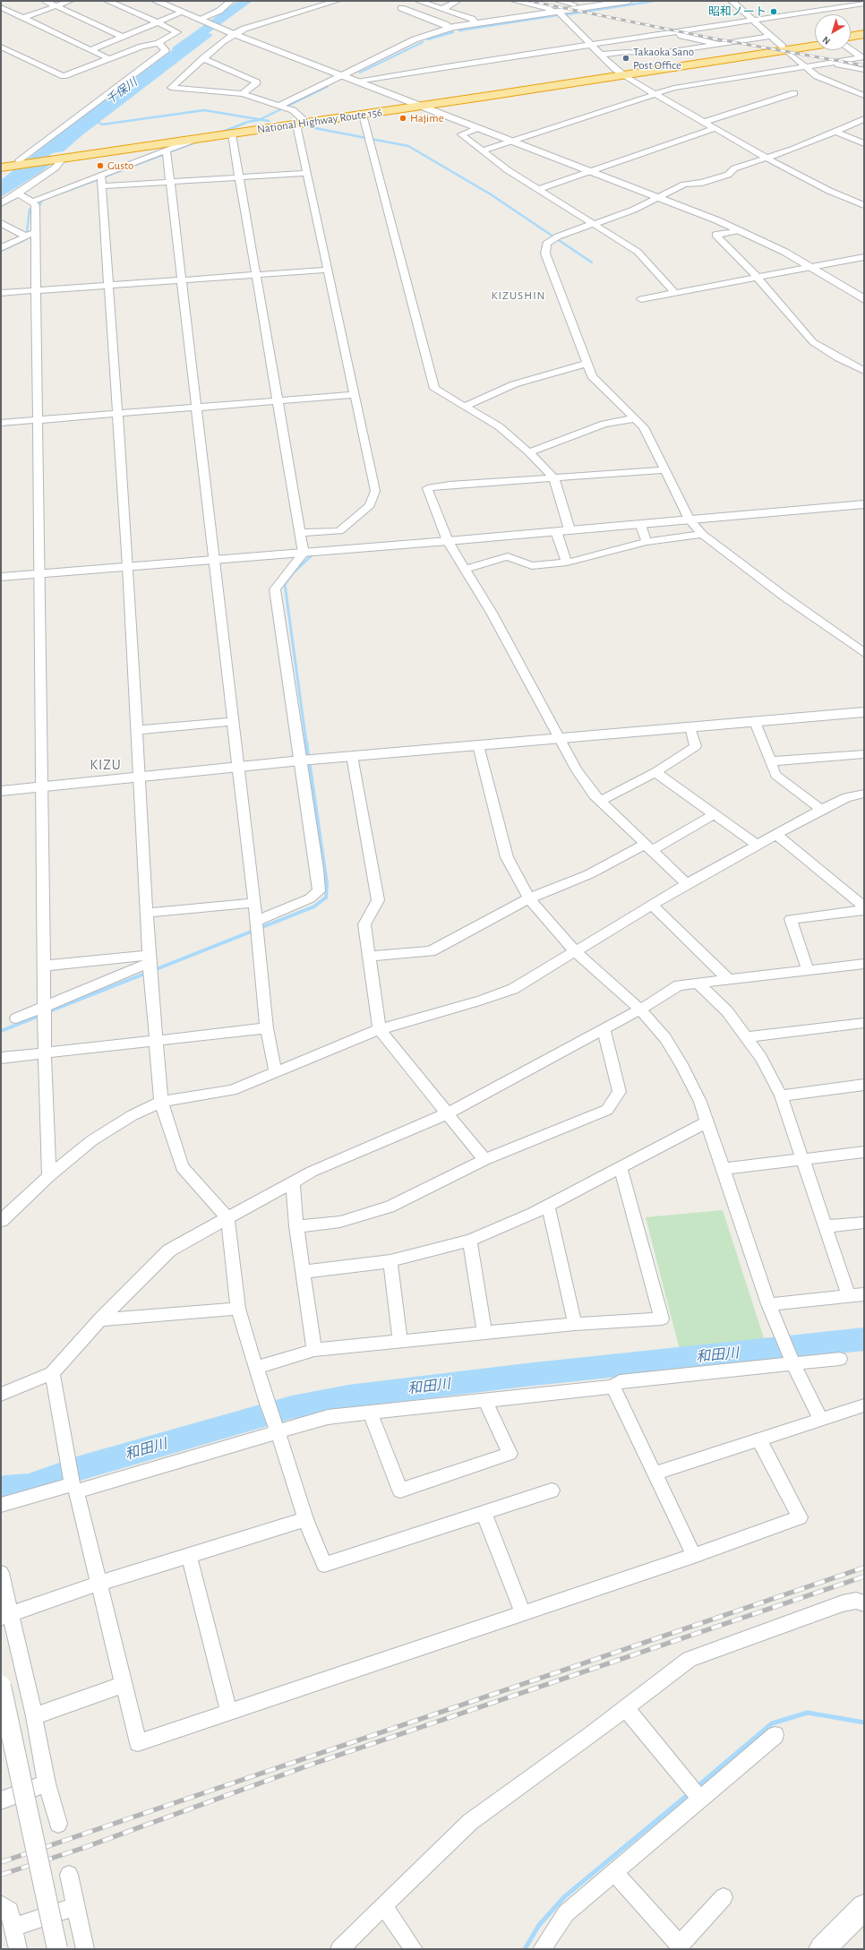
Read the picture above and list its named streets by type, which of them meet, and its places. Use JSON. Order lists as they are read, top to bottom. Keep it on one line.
{"streets":{"highway":["National Highway Route 156"]},"districts":["KIZUSHIN","KIZU"],"water":["千保川","和田川"],"places":["昭和ノート","Takaoka Sano Post Office","Hajime","Gusto"],"north":"bottom left"}
